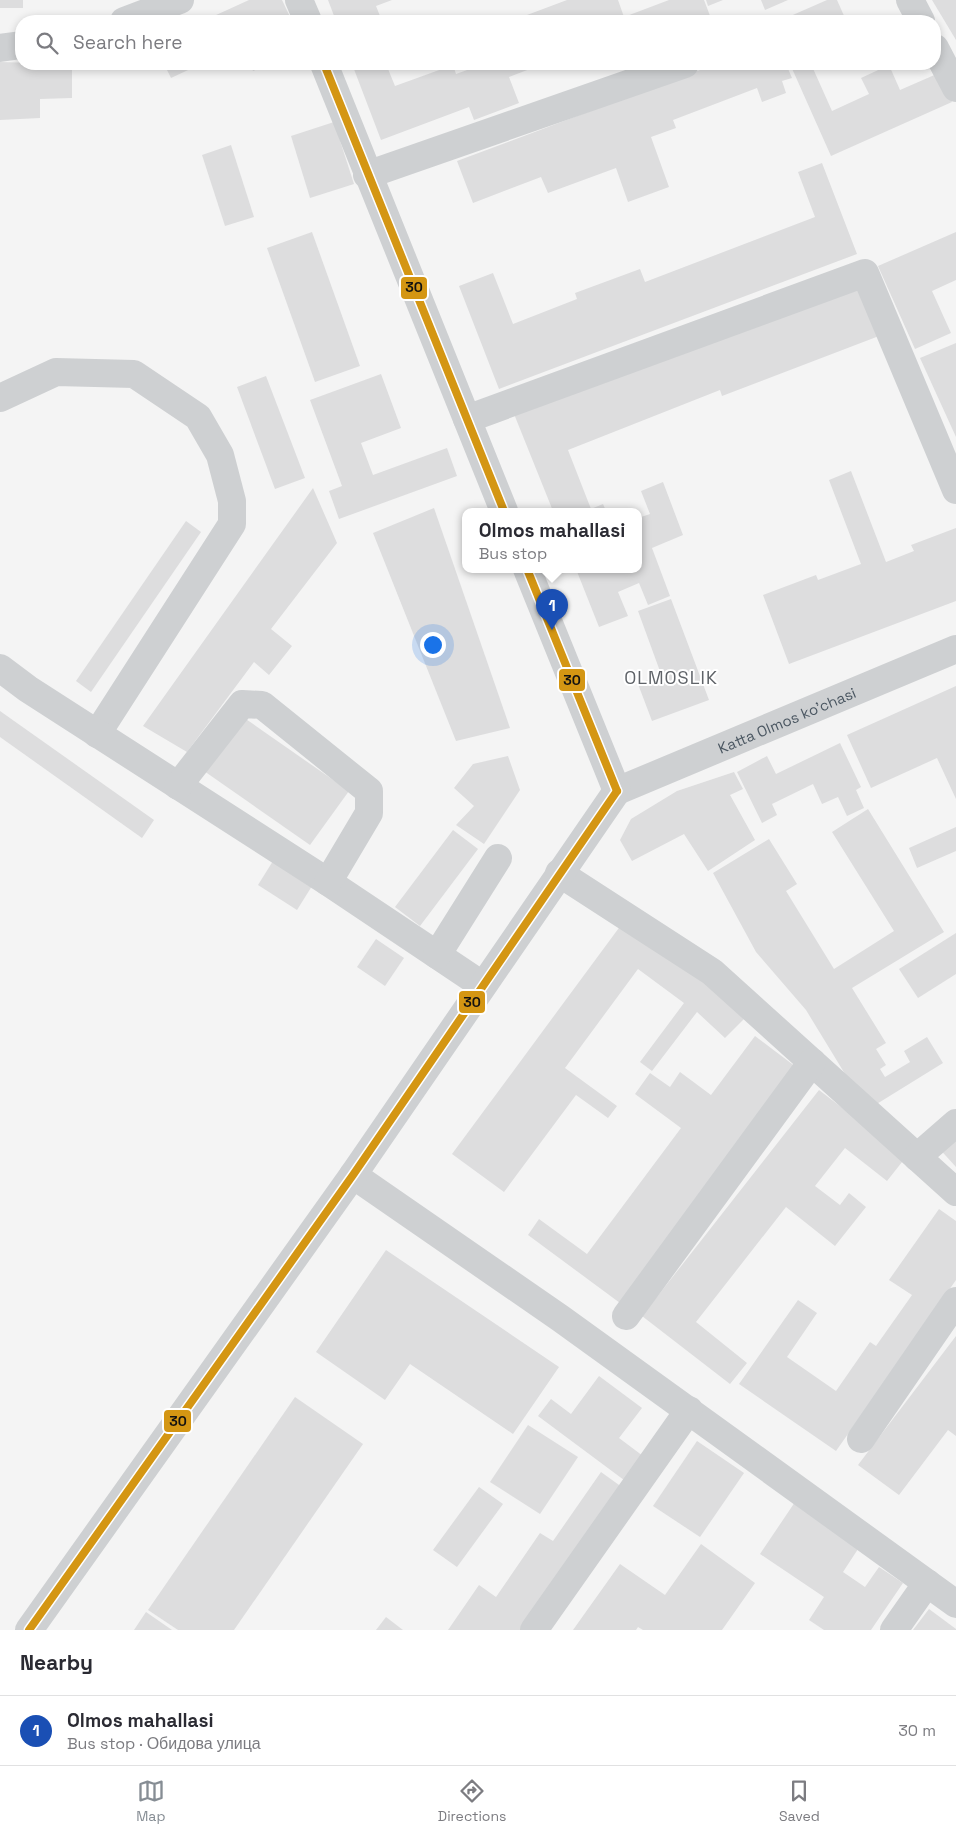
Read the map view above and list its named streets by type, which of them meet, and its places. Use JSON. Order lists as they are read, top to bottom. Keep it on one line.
{"streets":{"street":["Katta Olmos ko'chasi"]},"districts":["OLMOSLIK"],"lines":["transit line 30"],"page":{"search":"Search here","popup":["Olmos mahallasi","Bus stop"],"pins":"1","heading":"Nearby","list":[{"mark":"1","name":"Olmos mahallasi","note":"Bus stop · Обидова улица","value":"30 m"}],"nav":["Map","Directions","Saved"]}}
